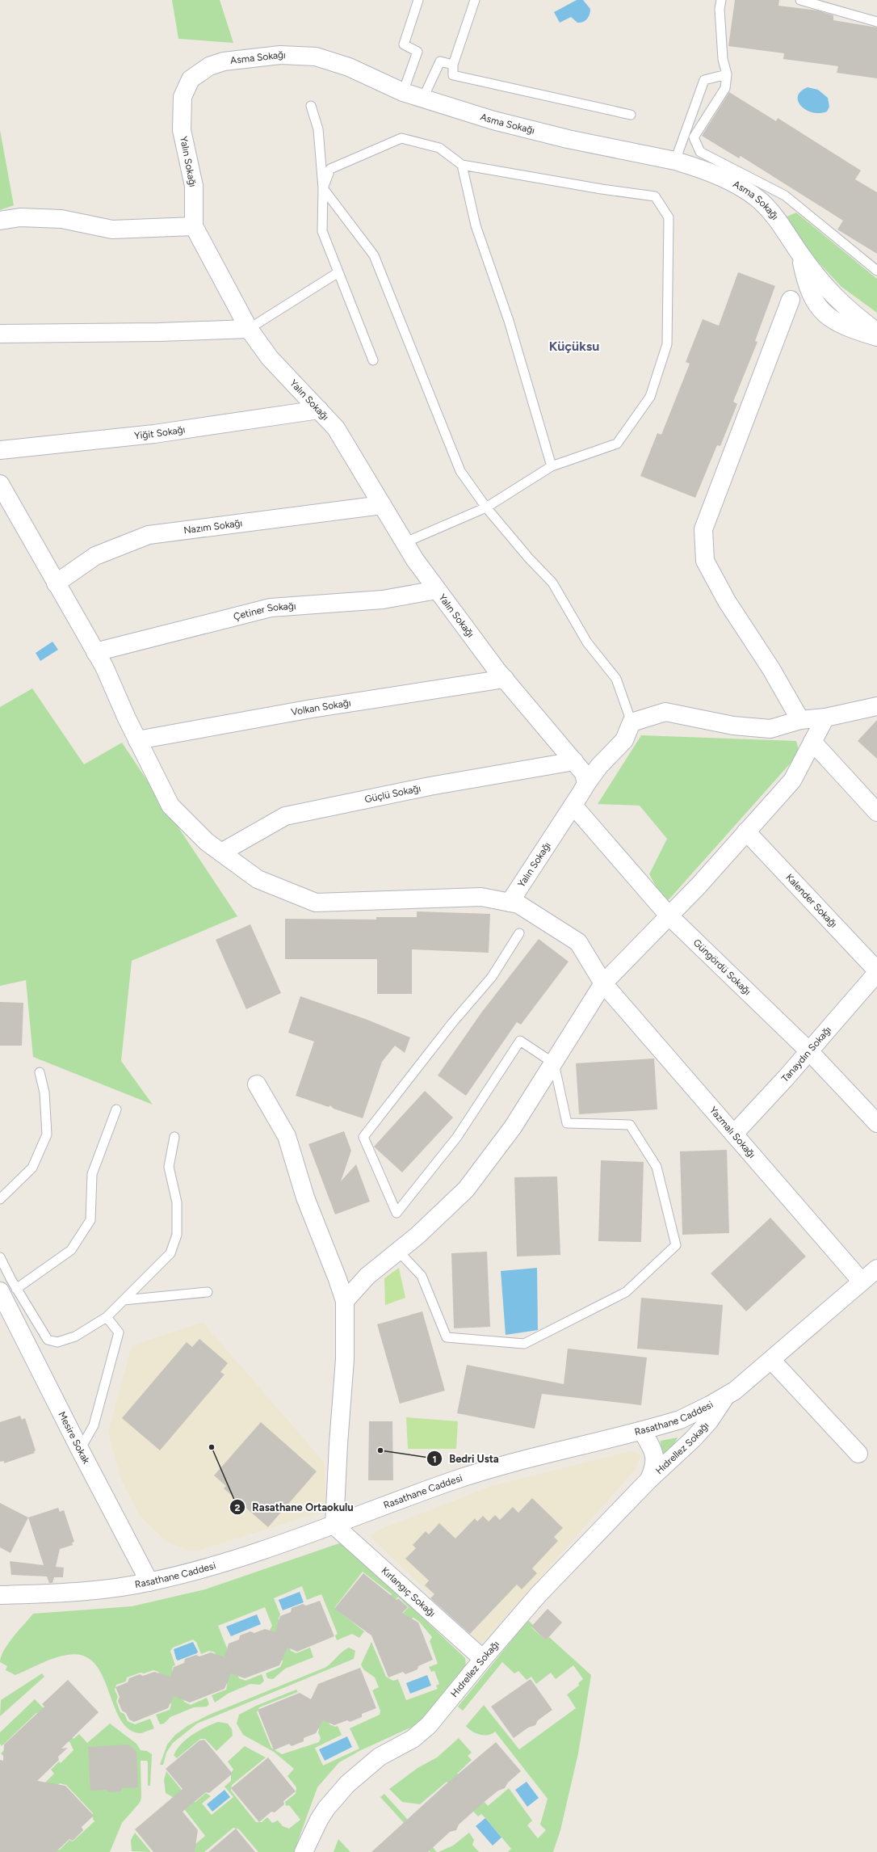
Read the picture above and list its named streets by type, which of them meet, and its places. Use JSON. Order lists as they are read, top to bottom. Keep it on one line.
{"streets":{"street":["Asma Sokağı","Yalın Sokağı","Yiğit Sokağı","Nazım Sokağı","Çetiner Sokağı","Volkan Sokağı","Güçlü Sokağı","Kalender Sokağı","Güngördü Sokağı","Tanaydın Sokağı","Yazmalı Sokağı","Rasathane Caddesi","Mesire Sokak","Hıdrellez Sokağı","Kırlangıç Sokağı"]},"crossings":[["Asma Sokağı","Yalın Sokağı"],["Yalın Sokağı","Yiğit Sokağı"],["Yalın Sokağı","Nazım Sokağı"],["Yalın Sokağı","Çetiner Sokağı"],["Yalın Sokağı","Volkan Sokağı"],["Yalın Sokağı","Güçlü Sokağı"],["Yalın Sokağı","Güngördü Sokağı"],["Yalın Sokağı","Yazmalı Sokağı"],["Nazım Sokağı","Yazmalı Sokağı"],["Çetiner Sokağı","Yazmalı Sokağı"],["Volkan Sokağı","Yazmalı Sokağı"],["Güçlü Sokağı","Yazmalı Sokağı"],["Kalender Sokağı","Tanaydın Sokağı"],["Güngördü Sokağı","Tanaydın Sokağı"],["Tanaydın Sokağı","Yazmalı Sokağı"],["Yazmalı Sokağı","Rasathane Caddesi"],["Rasathane Caddesi","Mesire Sokak"],["Rasathane Caddesi","Hıdrellez Sokağı"],["Rasathane Caddesi","Kırlangıç Sokağı"],["Hıdrellez Sokağı","Kırlangıç Sokağı"]],"districts":["Küçüksu"],"places":["Rasathane Ortaokulu","Bedri Usta"]}
